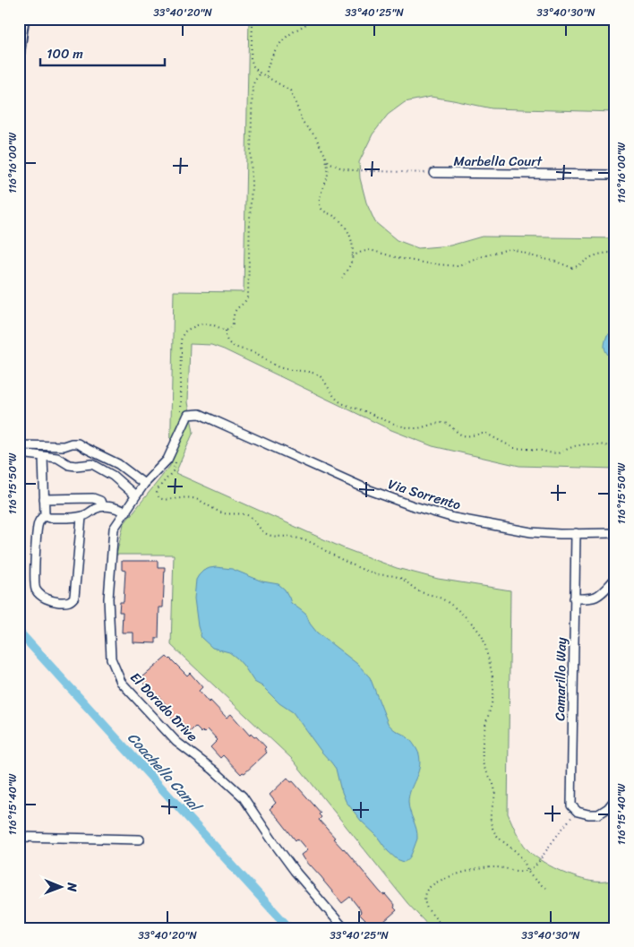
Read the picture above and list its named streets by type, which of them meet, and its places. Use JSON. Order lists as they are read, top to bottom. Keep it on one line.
{"streets":{"street":["Marbella Court","Via Sorrento","Camarillo Way","El Dorado Drive"]},"crossings":[["Via Sorrento","Camarillo Way"],["Via Sorrento","El Dorado Drive"]],"water":["Coachella Canal"],"scale_bar":"100 m","north":"right","coordinates":["33°40'20\"N","33°40'25\"N","33°40'30\"N","116°16'00\"W","116°15'50\"W","116°15'40\"W"]}
